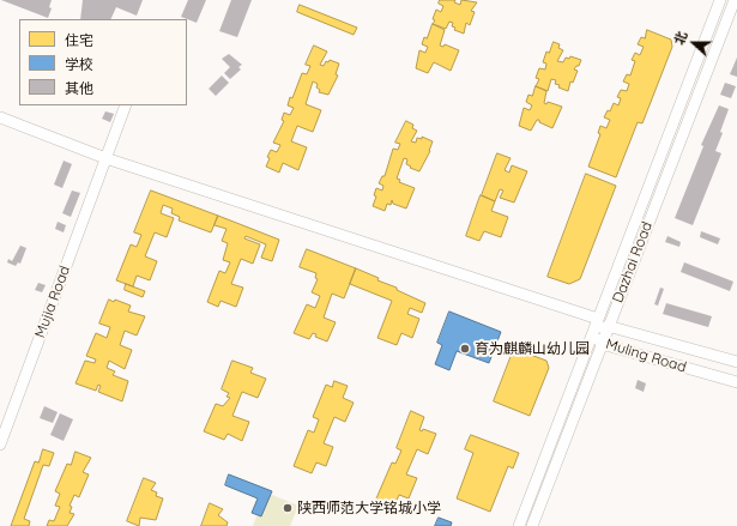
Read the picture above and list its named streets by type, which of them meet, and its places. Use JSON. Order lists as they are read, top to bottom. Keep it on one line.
{"streets":{"street":["Dazhai Road","Mujia Road","Muling Road"]},"crossings":[["Dazhai Road","Muling Road"]],"places":["育为麒麟山幼儿园","陕西师范大学铭城小学"],"legend":["住宅","学校","其他"],"north":"left"}
